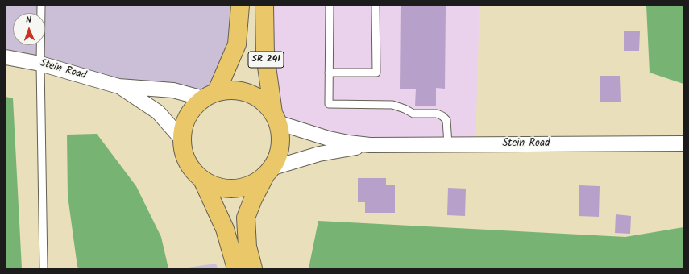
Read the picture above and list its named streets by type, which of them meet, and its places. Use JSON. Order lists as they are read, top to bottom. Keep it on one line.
{"streets":{"main road":["SR 241"],"street":["Stein Road"]},"crossings":[["SR 241","Stein Road"]],"north":"top"}
